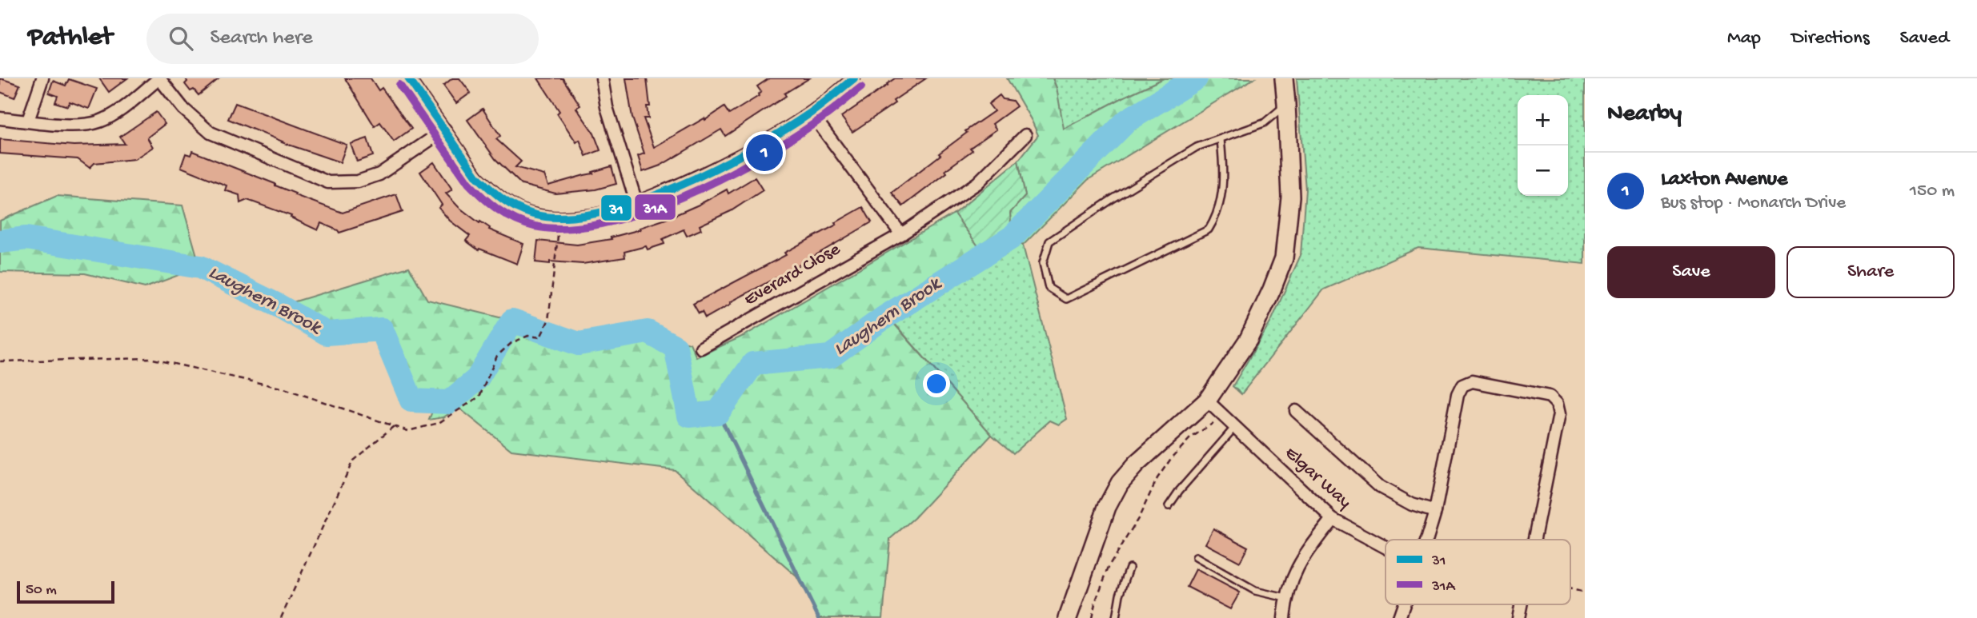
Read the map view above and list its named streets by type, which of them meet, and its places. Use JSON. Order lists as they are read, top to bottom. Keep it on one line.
{"streets":{"street":["Everard Close","Elgar Way"]},"water":["Laughern Brook"],"lines":["transit line 31","transit line 31A"],"legend":["31","31A"],"scale_bar":"50 m","page":{"header":"Pathlet","search":"Search here","nav":["Map","Directions","Saved"],"heading":"Nearby","map_buttons":["+","−"],"pins":"1","list":[{"mark":"1","name":"Laxton Avenue","note":"Bus stop · Monarch Drive","value":"150 m"}],"buttons":["Save","Share"],"scale":"50 m"}}
